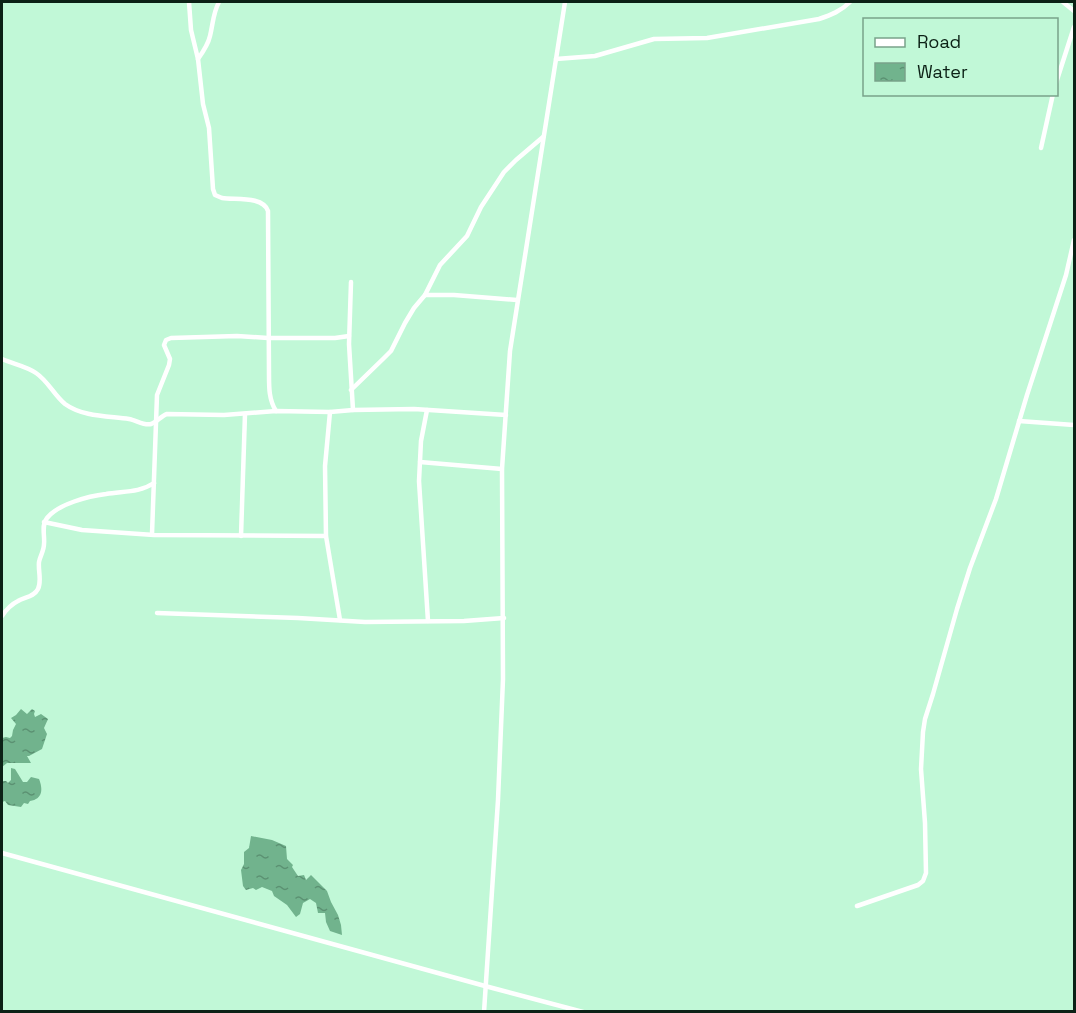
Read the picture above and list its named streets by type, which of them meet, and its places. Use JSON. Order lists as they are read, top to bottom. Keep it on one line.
{"legend":["Road","Water"]}
